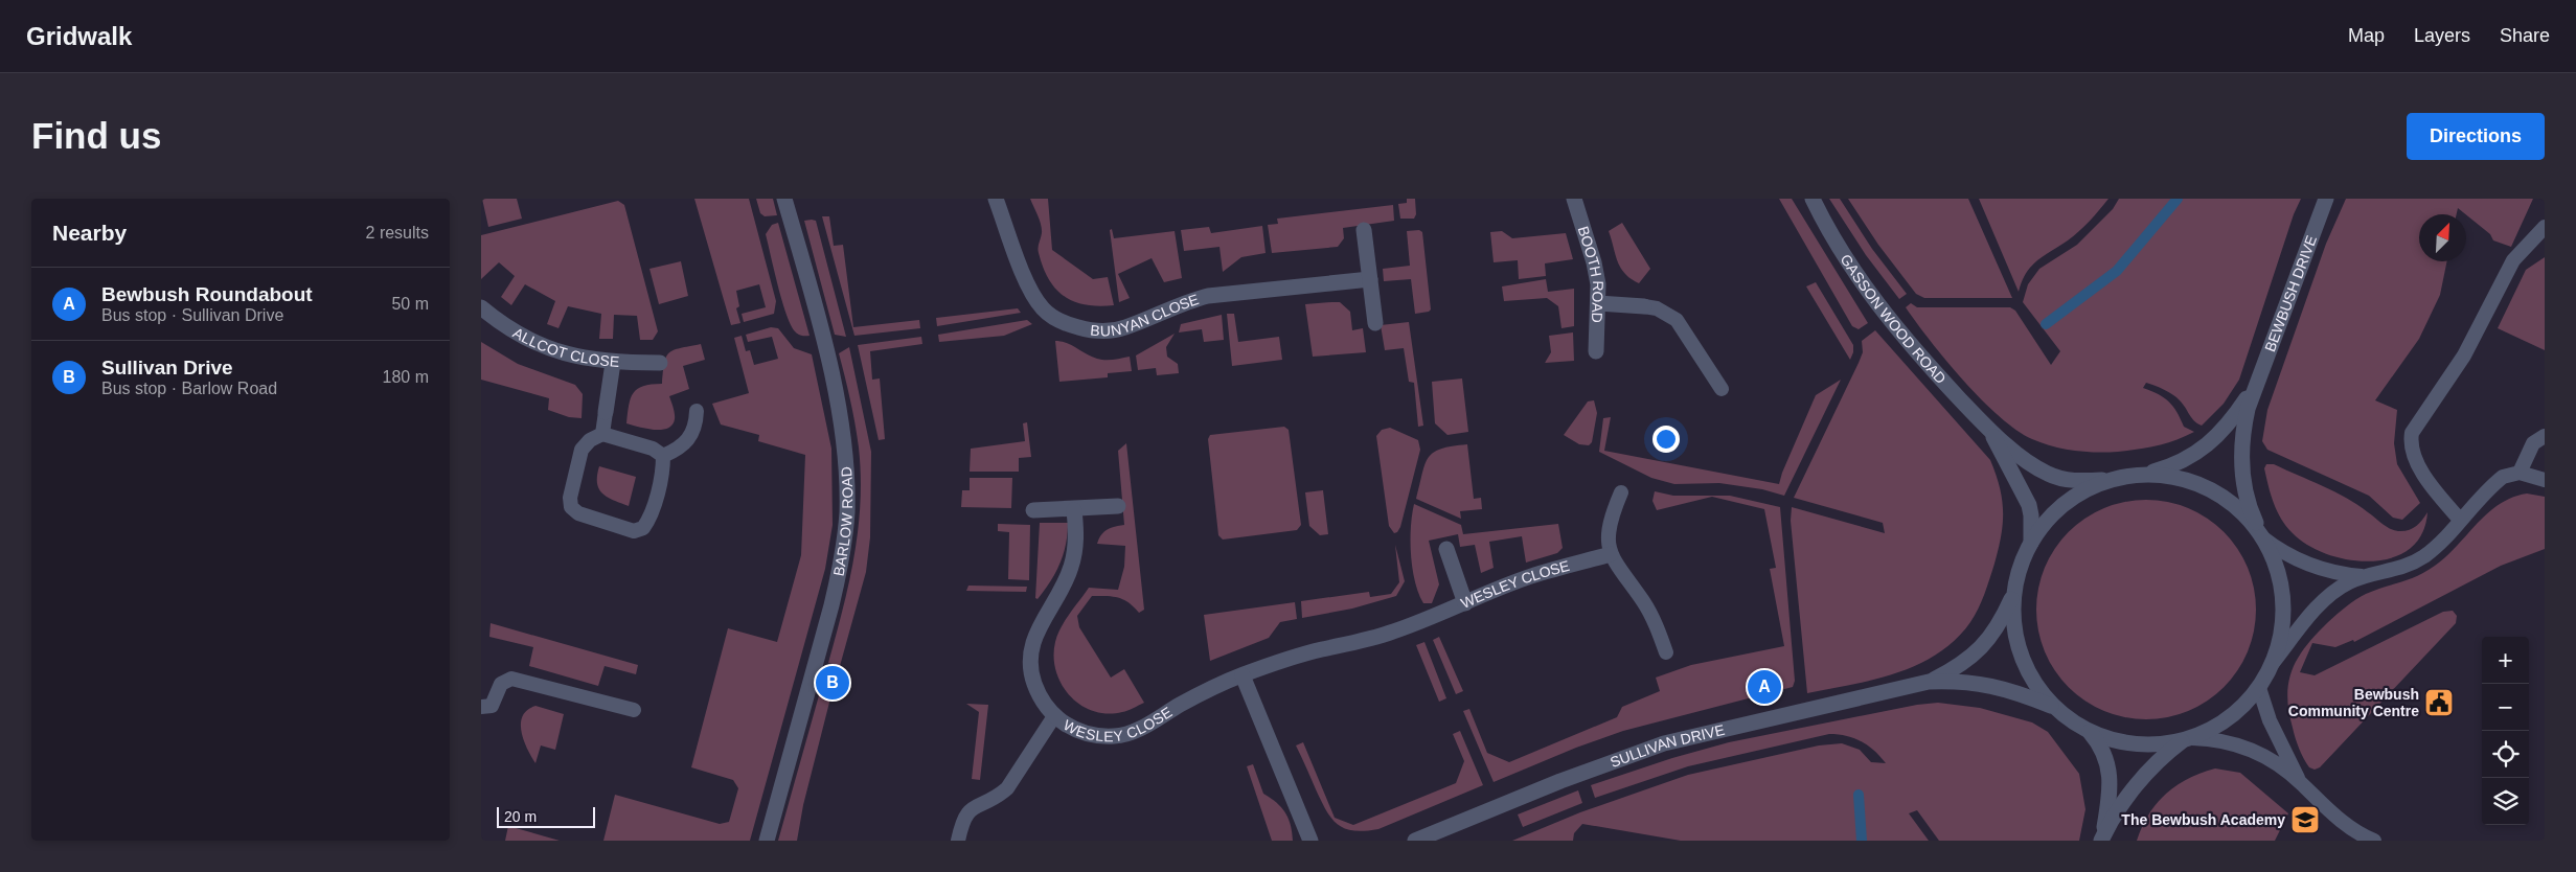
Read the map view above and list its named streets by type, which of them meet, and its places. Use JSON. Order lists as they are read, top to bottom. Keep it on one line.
{"streets":{"street":["BOOTH ROAD","BEWBUSH DRIVE","BUNYAN CLOSE","GASSON WOOD ROAD","ALLCOT CLOSE","BARLOW ROAD","WESLEY CLOSE","SULLIVAN DRIVE"]},"places":{"public building":["Bewbush Community Centre"],"school or university":["The Bewbush Academy"]},"scale_bar":"20 m","north":"top right","page":{"header":"Gridwalk","nav":["Map","Layers","Share"],"buttons":"Directions","title":"Find us","heading":["Nearby","2 results"],"list":[{"mark":"A","name":"Bewbush Roundabout","note":"Bus stop · Sullivan Drive","value":"50 m"},{"mark":"B","name":"Sullivan Drive","note":"Bus stop · Barlow Road","value":"180 m"}],"map_buttons":["+","−"],"pins":["B","A"],"scale":"20 m"}}
